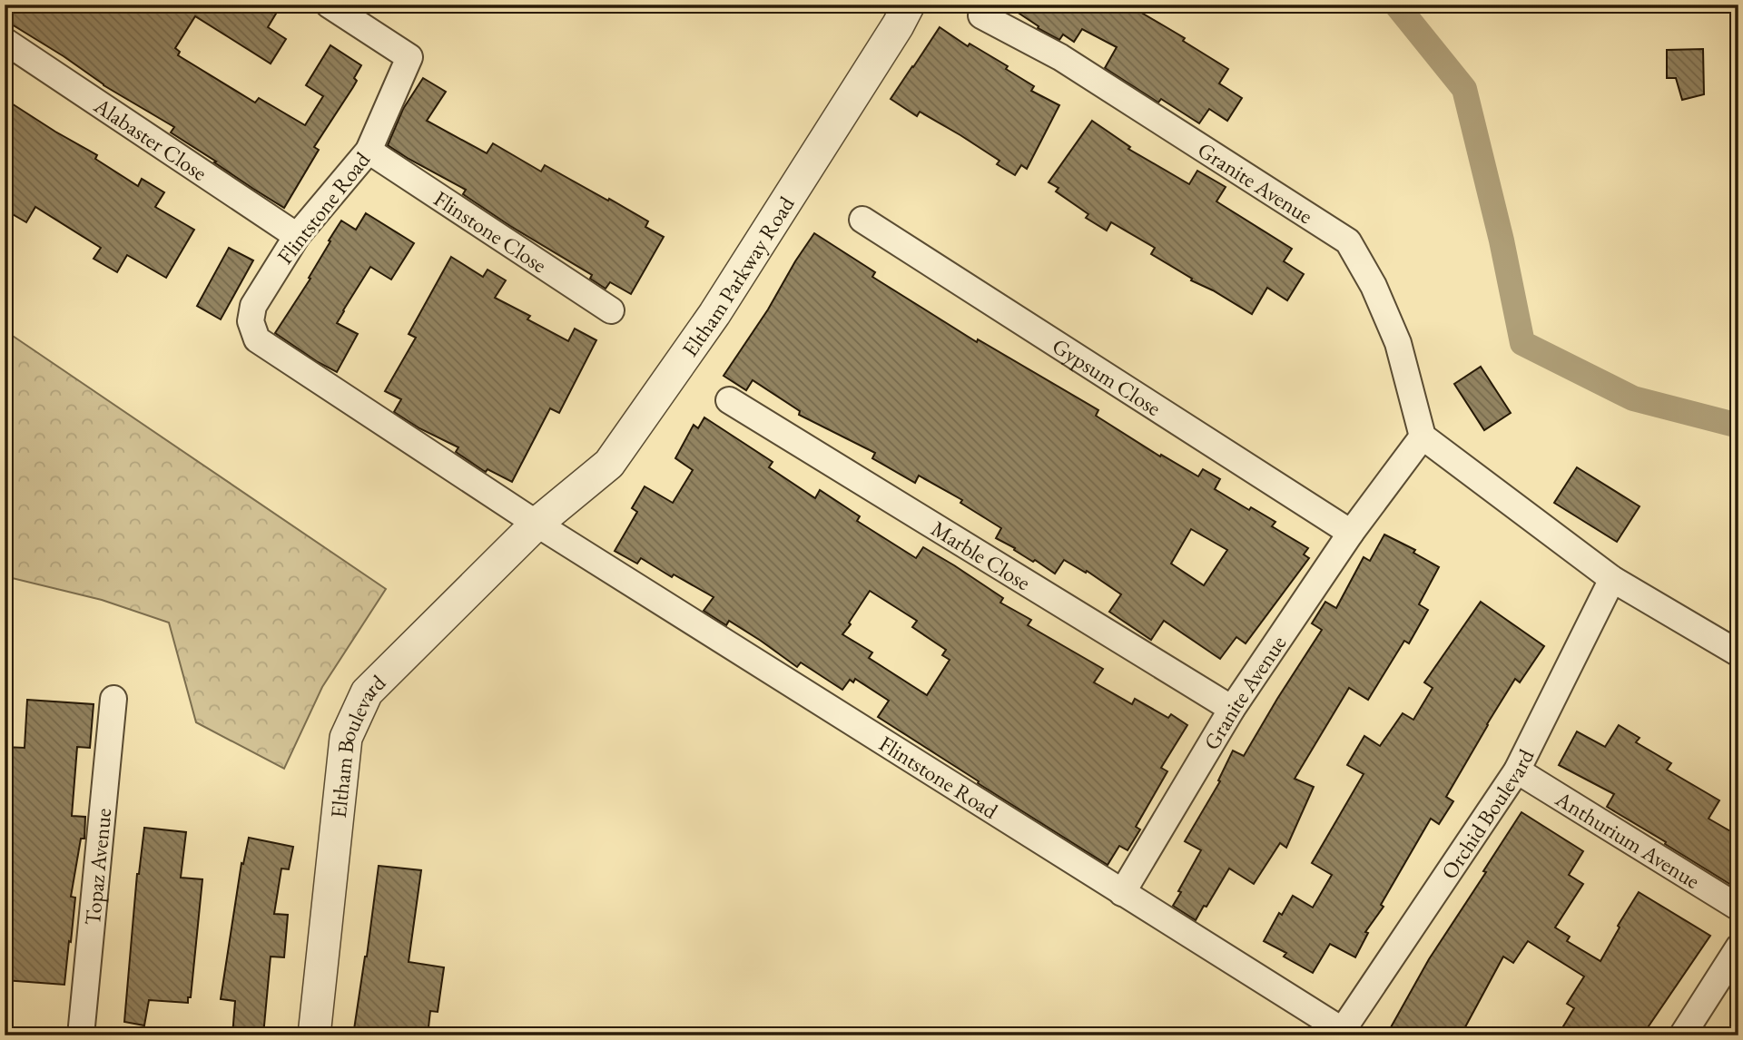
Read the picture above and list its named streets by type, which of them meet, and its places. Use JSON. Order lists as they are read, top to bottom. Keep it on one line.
{"streets":{"street":["Alabaster Close","Granite Avenue","Flintstone Road","Flinstone Close","Eltham Parkway Road","Gypsum Close","Marble Close","Eltham Boulevard","Orchid Boulevard","Anthurium Avenue","Topaz Avenue"]},"crossings":[["Alabaster Close","Flintstone Road"],["Granite Avenue","Flintstone Road"],["Granite Avenue","Gypsum Close"],["Granite Avenue","Marble Close"],["Flintstone Road","Flinstone Close"],["Flintstone Road","Eltham Parkway Road"],["Flintstone Road","Eltham Boulevard"],["Flintstone Road","Orchid Boulevard"],["Eltham Parkway Road","Eltham Boulevard"],["Orchid Boulevard","Anthurium Avenue"]]}
